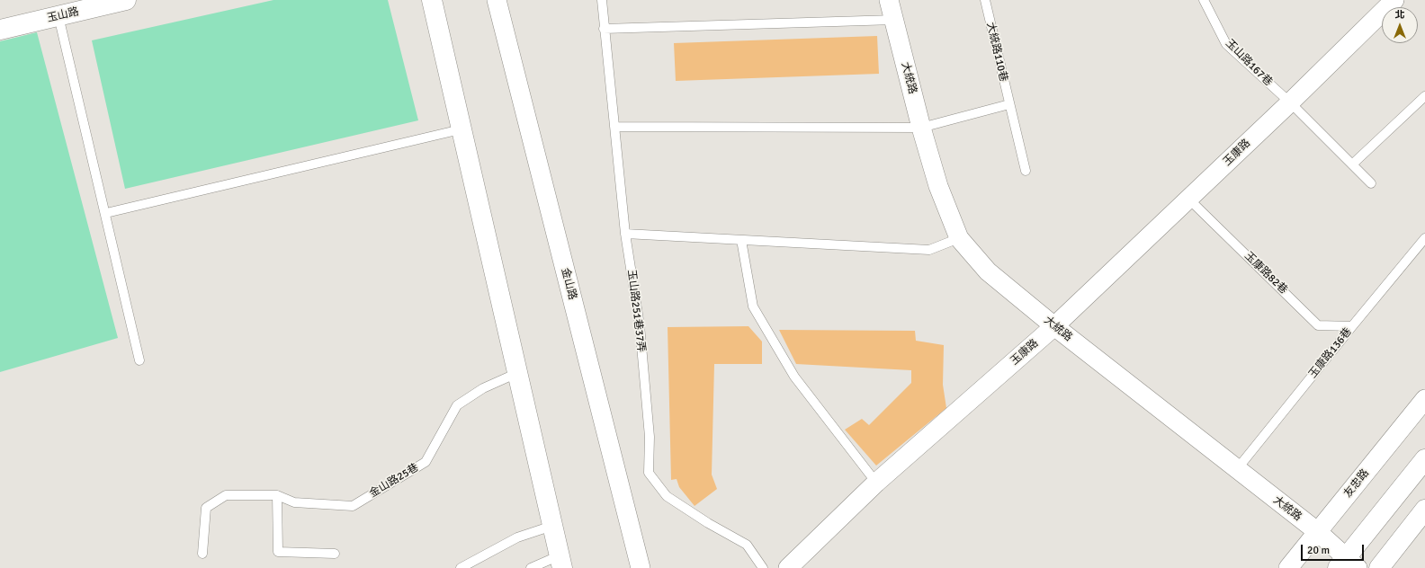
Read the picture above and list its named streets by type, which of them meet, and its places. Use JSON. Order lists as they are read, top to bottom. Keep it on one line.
{"streets":{"street":["玉山路","大統路","玉康路","金山路","友忠路"],"lane":["大統路110巷","玉山路167巷","玉康路82巷","玉山路251巷37弄","玉康路136巷","金山路25巷"]},"crossings":[["玉山路167巷","玉康路"],["大統路","玉康路"],["大統路","玉康路136巷"],["大統路","友忠路"],["玉康路","玉康路82巷"],["玉康路82巷","玉康路136巷"]],"scale_bar":"20 m","north":"top"}
